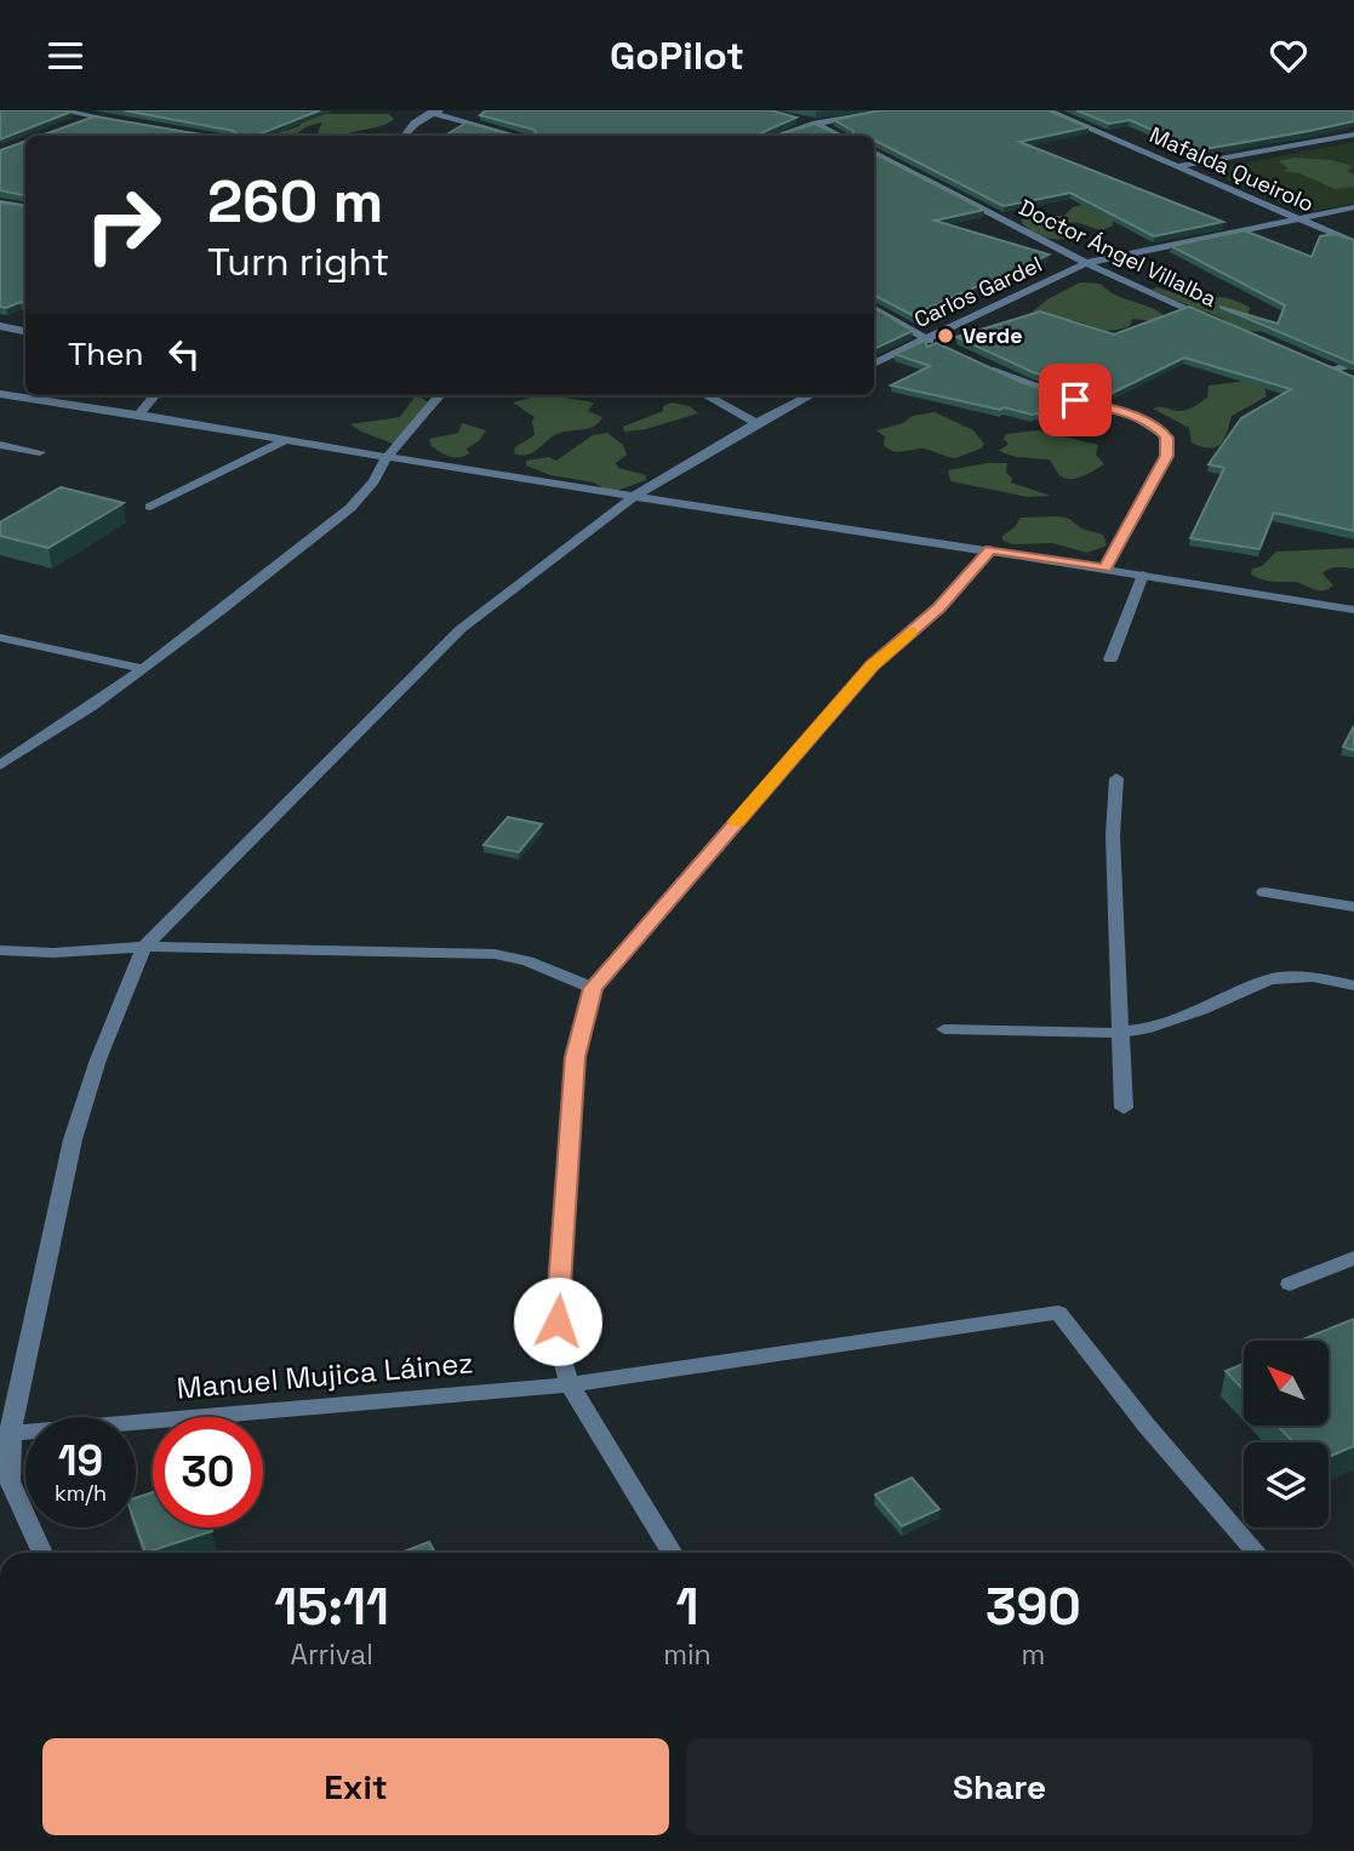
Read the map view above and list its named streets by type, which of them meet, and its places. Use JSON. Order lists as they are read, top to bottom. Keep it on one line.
{"streets":{"street":["Mafalda Queirolo","Doctor Ángel Villalba","Carlos Gardel","Manuel Mujica Láinez"]},"crossings":[["Mafalda Queirolo","Carlos Gardel"],["Doctor Ángel Villalba","Carlos Gardel"]],"places":["Verde"],"north":"top left","page":{"header":"GoPilot","turn":["260 m","Turn right"],"then":"Then","speed":"19 km/h","limit":"30","eta":["15:11","Arrival","1","min","390","m"],"buttons":["Exit","Share"]}}
